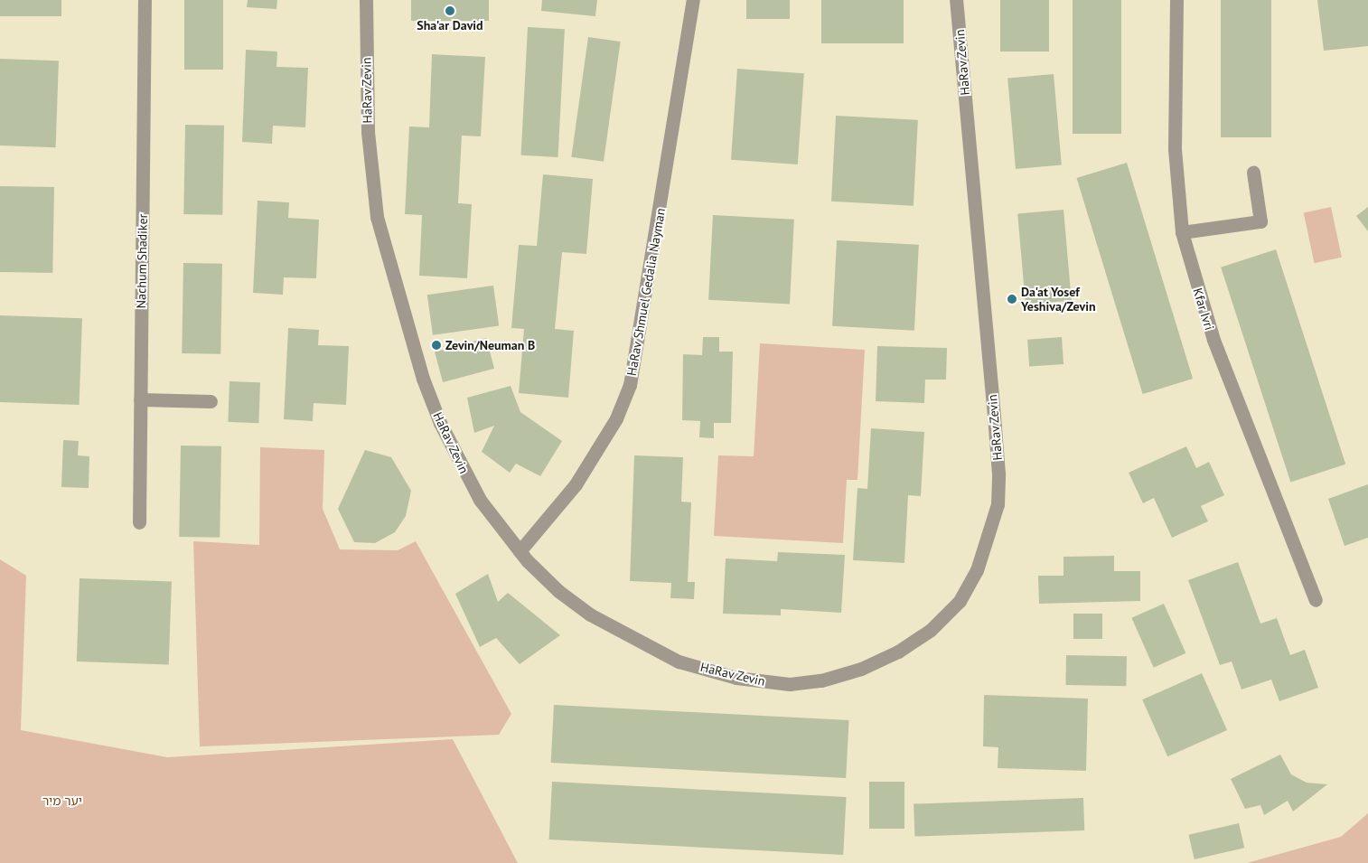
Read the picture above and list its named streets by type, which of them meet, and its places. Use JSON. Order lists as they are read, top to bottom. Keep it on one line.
{"streets":{"street":["HaRav Zevin","Nachum Shadiker","HaRav Shmuel Gedalia Nayman","Kfar Ivri"]},"crossings":[["HaRav Zevin","HaRav Shmuel Gedalia Nayman"]],"parks":["יער מיר"],"places":["Sha'ar David","Da'at Yosef Yeshiva/Zevin","Zevin/Neuman B"]}
